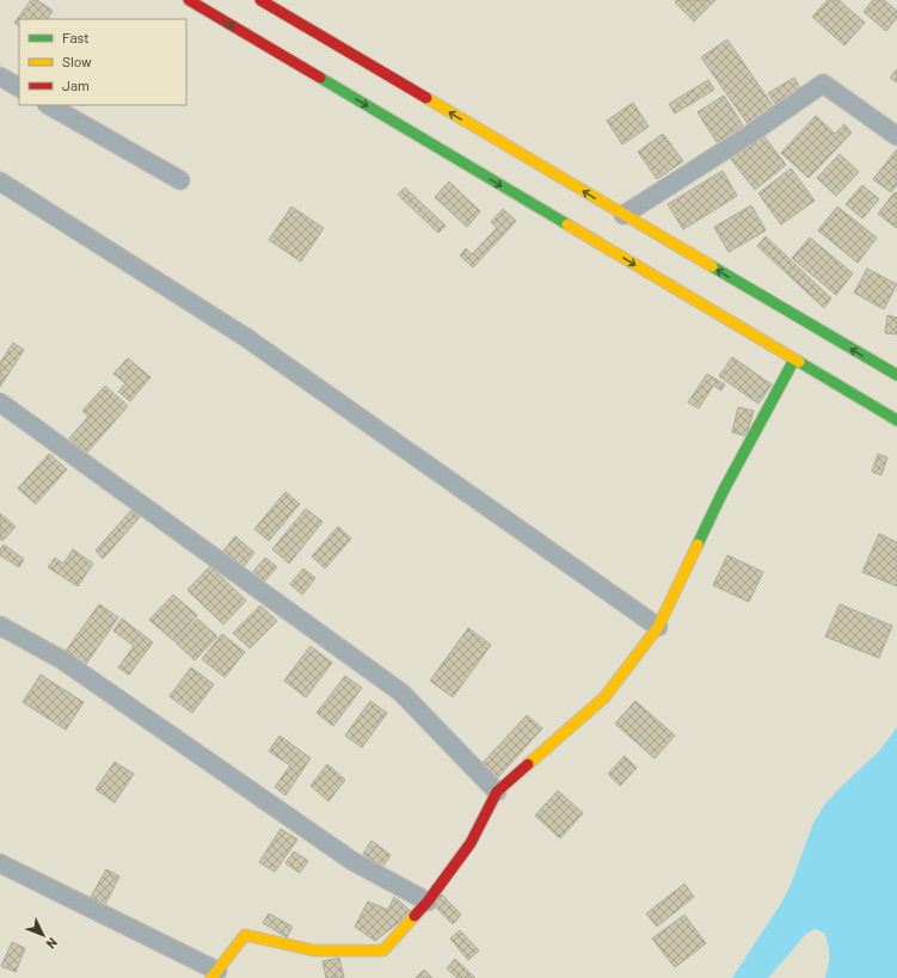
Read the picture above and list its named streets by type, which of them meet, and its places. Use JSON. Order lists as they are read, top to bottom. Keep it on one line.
{"legend":["Fast","Slow","Jam"],"north":"bottom right"}
